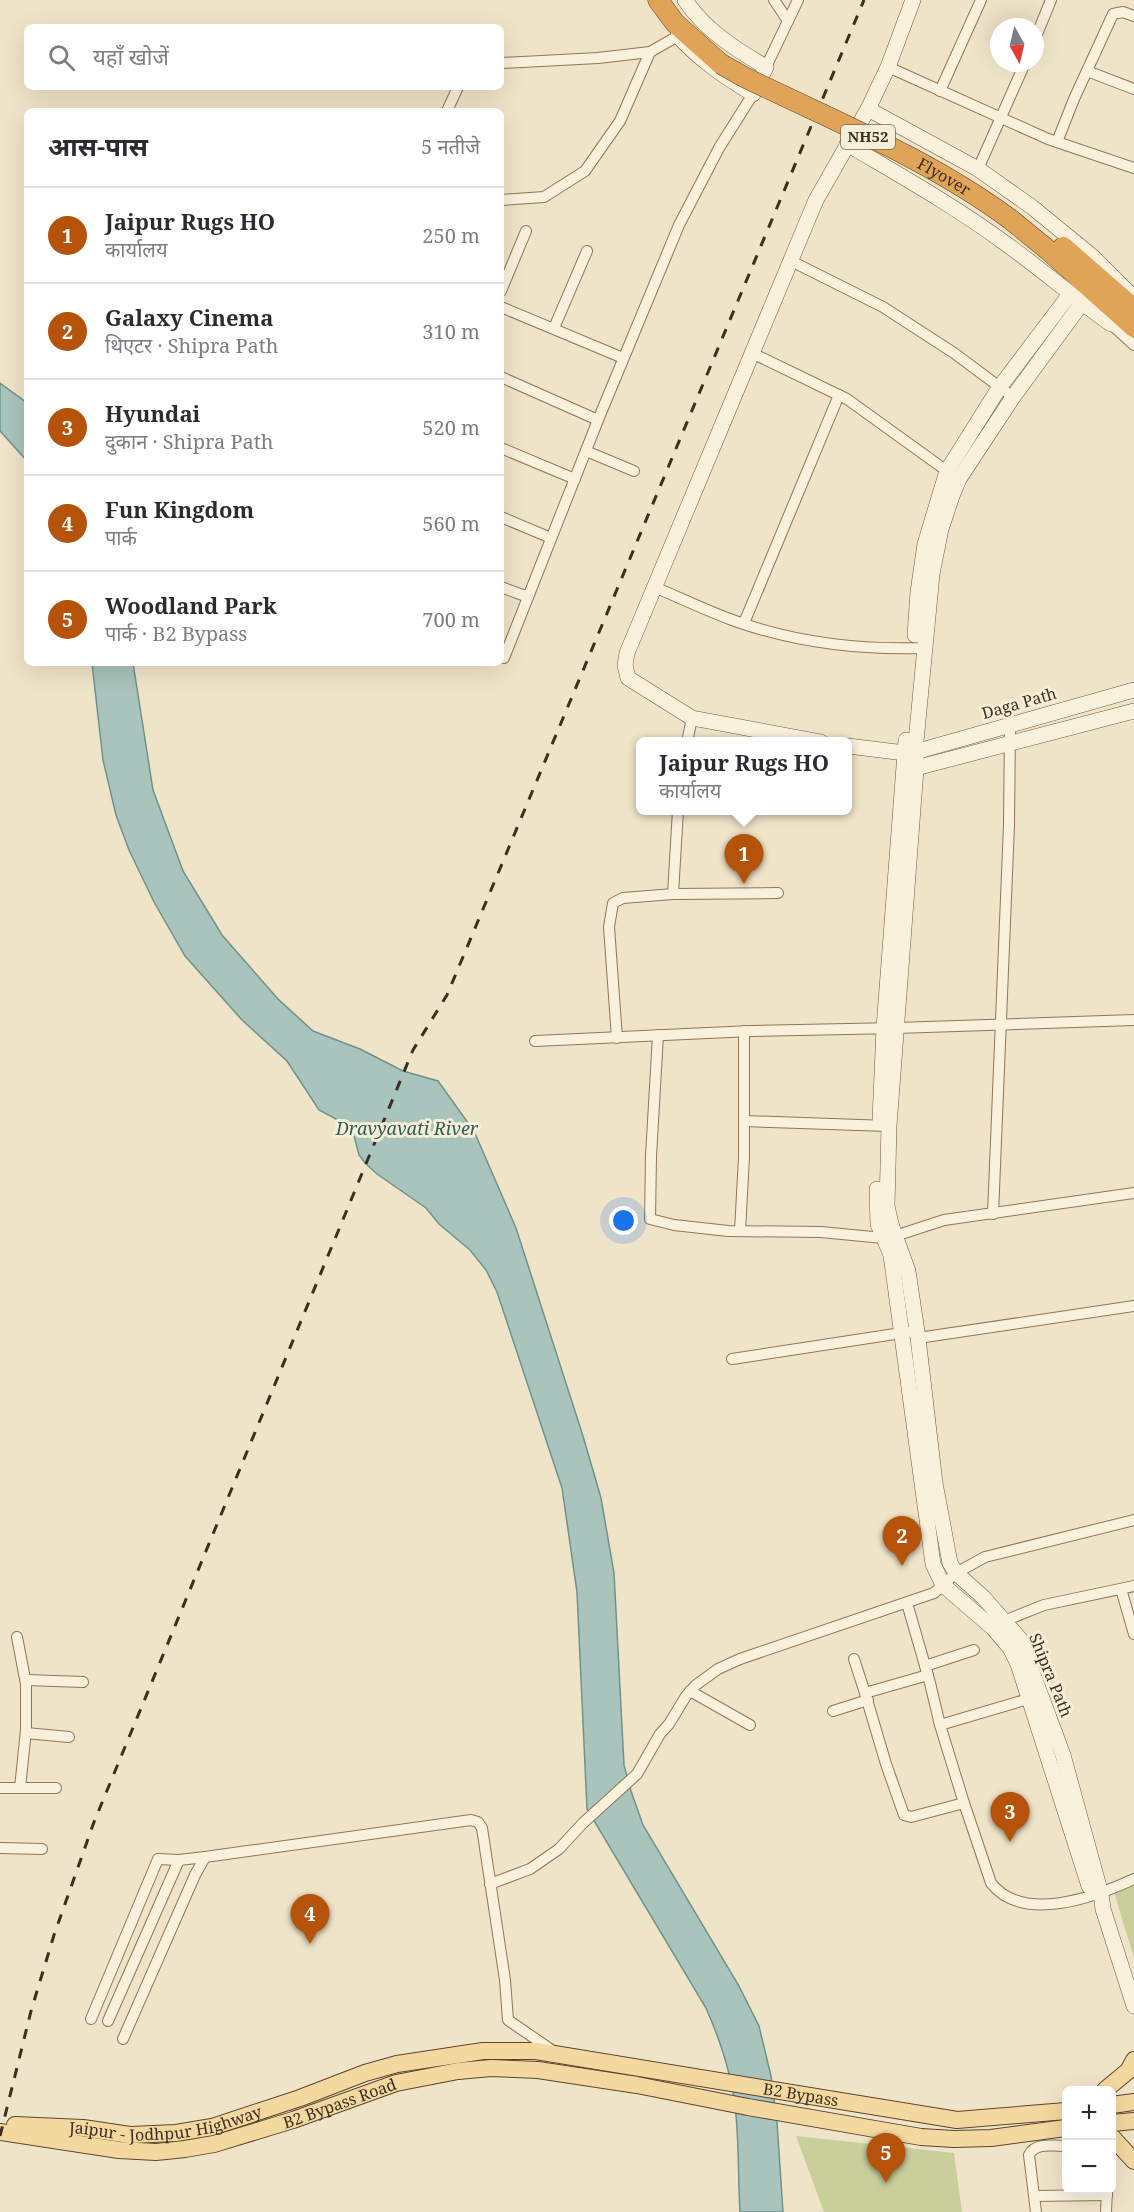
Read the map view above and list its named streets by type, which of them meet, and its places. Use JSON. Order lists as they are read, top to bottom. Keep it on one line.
{"streets":{"highway":["NH52","Flyover"],"main road":["B2 Bypass","B2 Bypass Road","Jaipur - Jodhpur Highway"],"street":["Daga Path","Shipra Path"]},"crossings":[["B2 Bypass","Jaipur - Jodhpur Highway"]],"water":["Dravyavati River"],"north":"bottom","page":{"search":"यहाँ खोजें","heading":["आस-पास","5 नतीजे"],"list":[{"mark":"1","name":"Jaipur Rugs HO","note":"कार्यालय","value":"250 m"},{"mark":"2","name":"Galaxy Cinema","note":"थिएटर · Shipra Path","value":"310 m"},{"mark":"3","name":"Hyundai","note":"दुकान · Shipra Path","value":"520 m"},{"mark":"4","name":"Fun Kingdom","note":"पार्क","value":"560 m"},{"mark":"5","name":"Woodland Park","note":"पार्क · B2 Bypass","value":"700 m"}],"popup":["Jaipur Rugs HO","कार्यालय"],"pins":["1","2","3","4","5"],"map_buttons":["+","−"]}}
